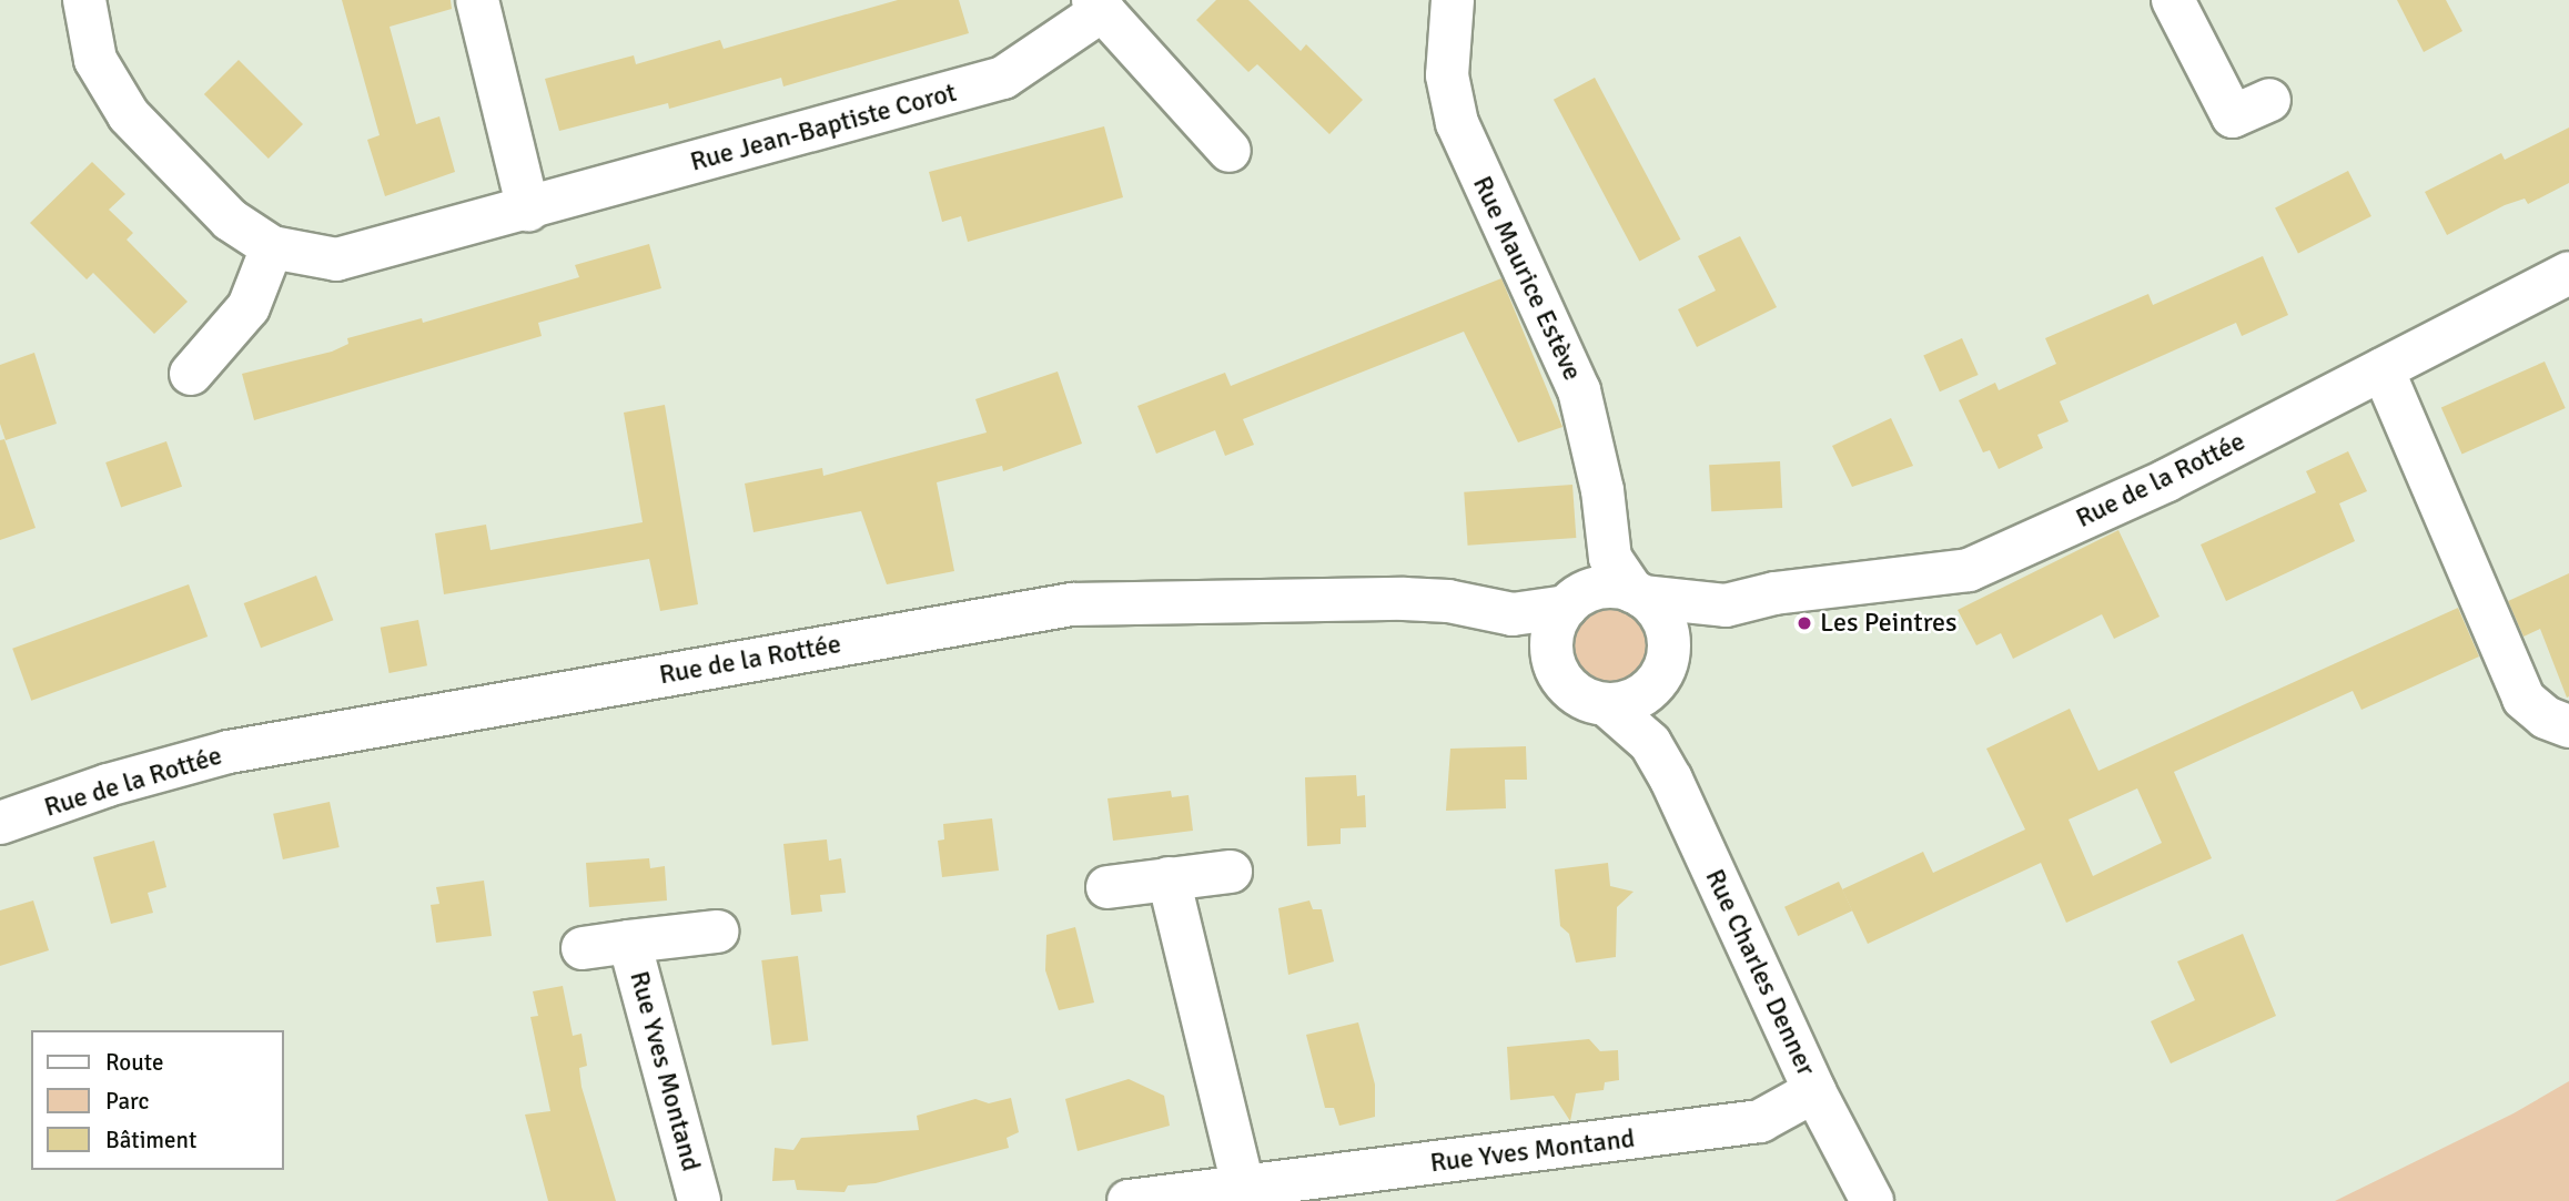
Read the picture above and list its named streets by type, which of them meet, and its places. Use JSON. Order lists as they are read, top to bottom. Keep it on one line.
{"streets":{"street":["Rue Jean-Baptiste Corot","Rue Maurice Estève","Rue de la Rottée","Rue Charles Denner","Rue Yves Montand"]},"crossings":[["Rue Maurice Estève","Rue de la Rottée"],["Rue Maurice Estève","Rue Charles Denner"],["Rue de la Rottée","Rue Charles Denner"],["Rue Charles Denner","Rue Yves Montand"]],"places":["Les Peintres"],"legend":["Route","Parc","Bâtiment"]}
